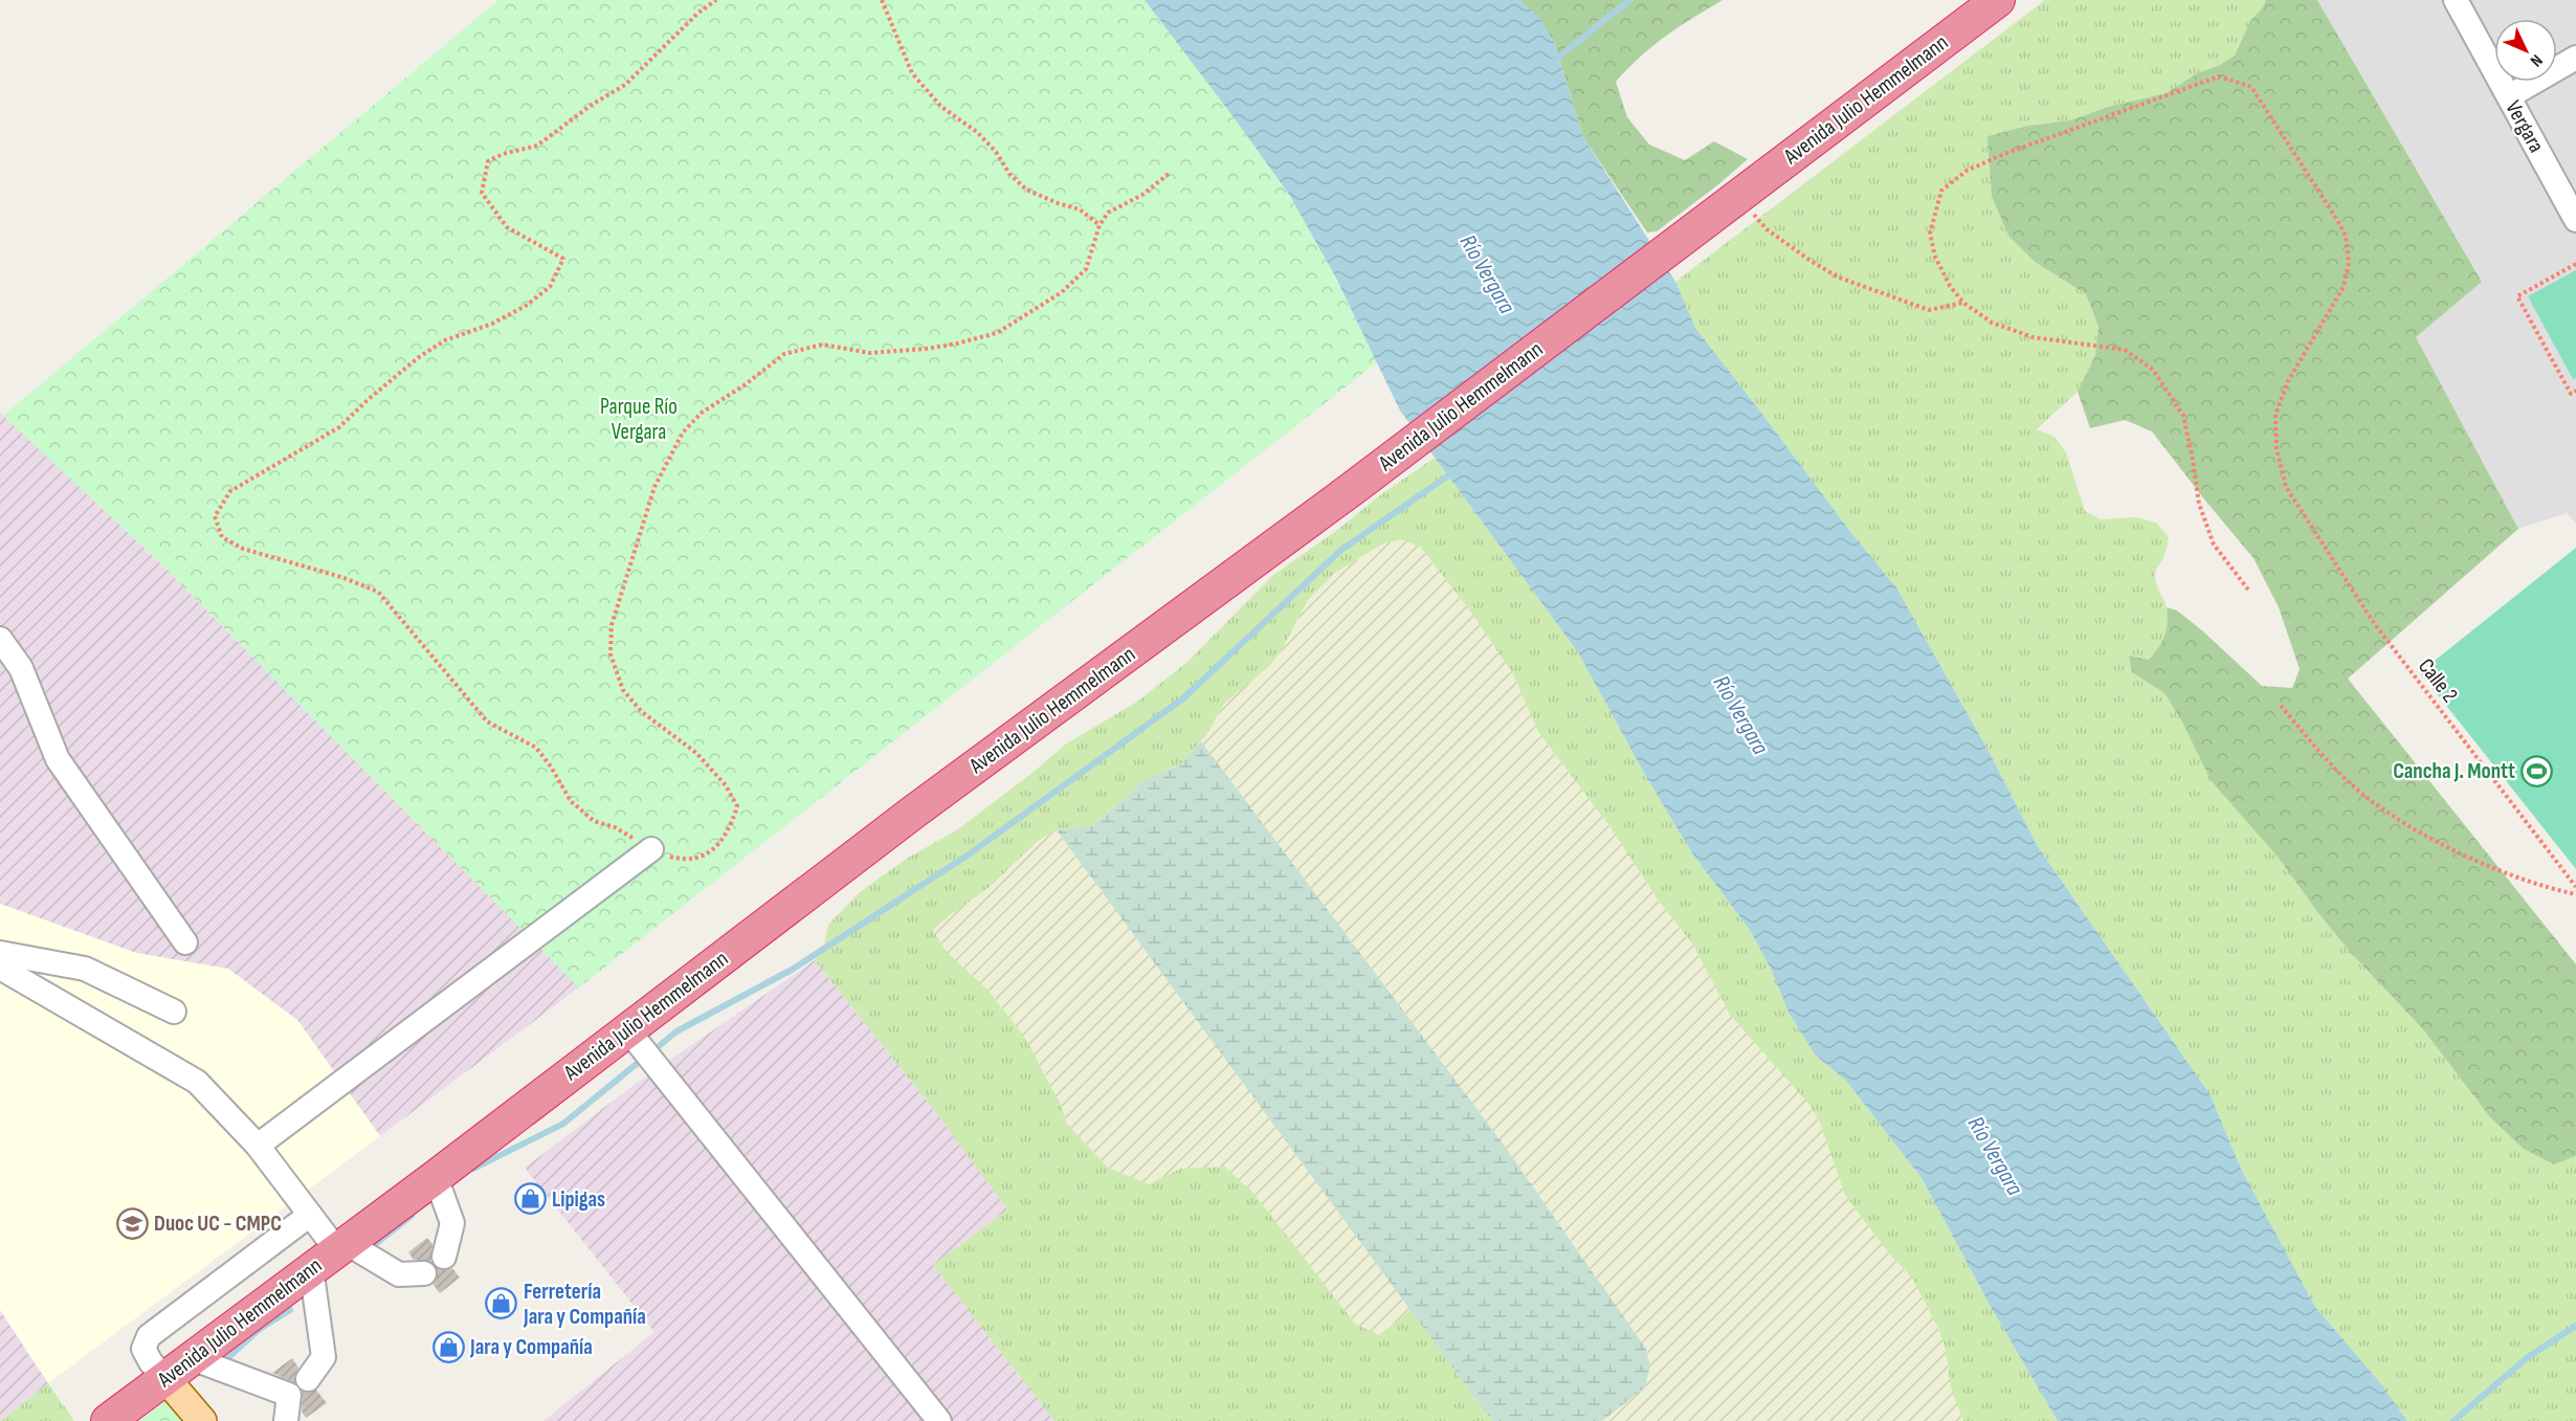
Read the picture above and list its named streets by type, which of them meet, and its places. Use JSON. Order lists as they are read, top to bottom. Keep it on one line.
{"streets":{"highway":["Avenida Julio Hemmelmann"],"street":["Vergara"],"path":["Calle 2"]},"water":["Río Vergara"],"parks":["Parque Río Vergara"],"places":{"sports":["Cancha J. Montt"],"shop":["Lipigas","Ferretería Jara y Compañía","Jara y Compañía"],"school or university":["Duoc UC - CMPC"]},"north":"bottom right"}
